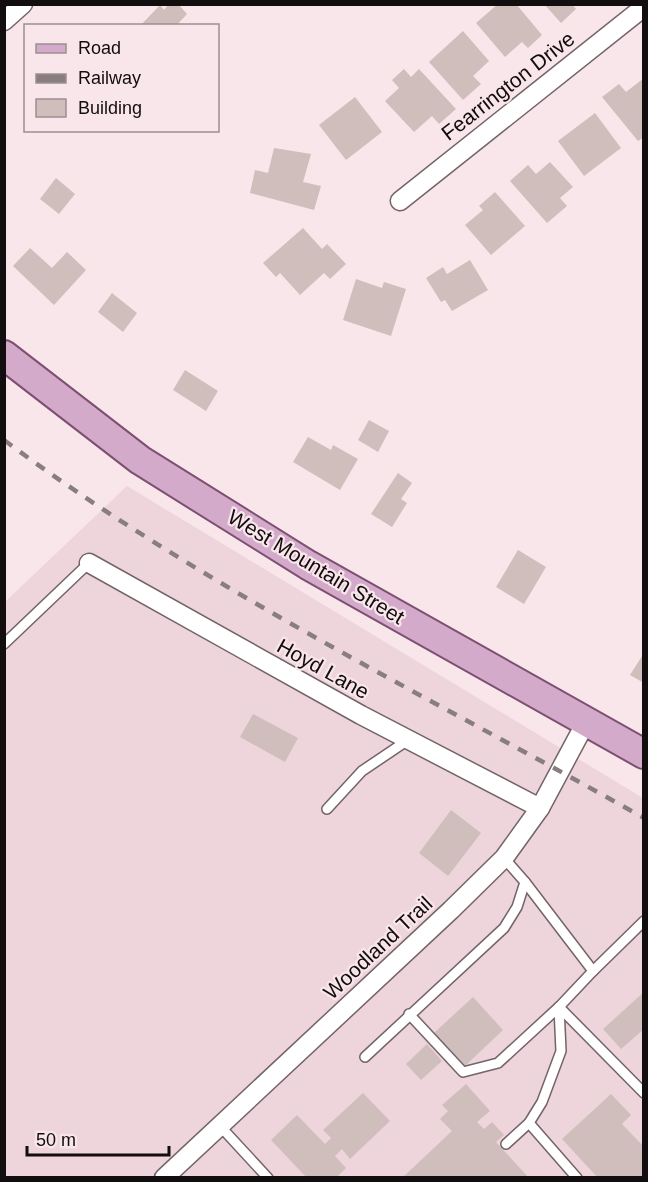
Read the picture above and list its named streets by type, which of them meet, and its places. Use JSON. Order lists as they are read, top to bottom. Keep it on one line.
{"streets":{"main road":["West Mountain Street"],"street":["Fearrington Drive","Hoyd Lane","Woodland Trail"]},"crossings":[["West Mountain Street","Woodland Trail"],["Hoyd Lane","Woodland Trail"]],"legend":["Road","Railway","Building"],"scale_bar":"50 m"}
